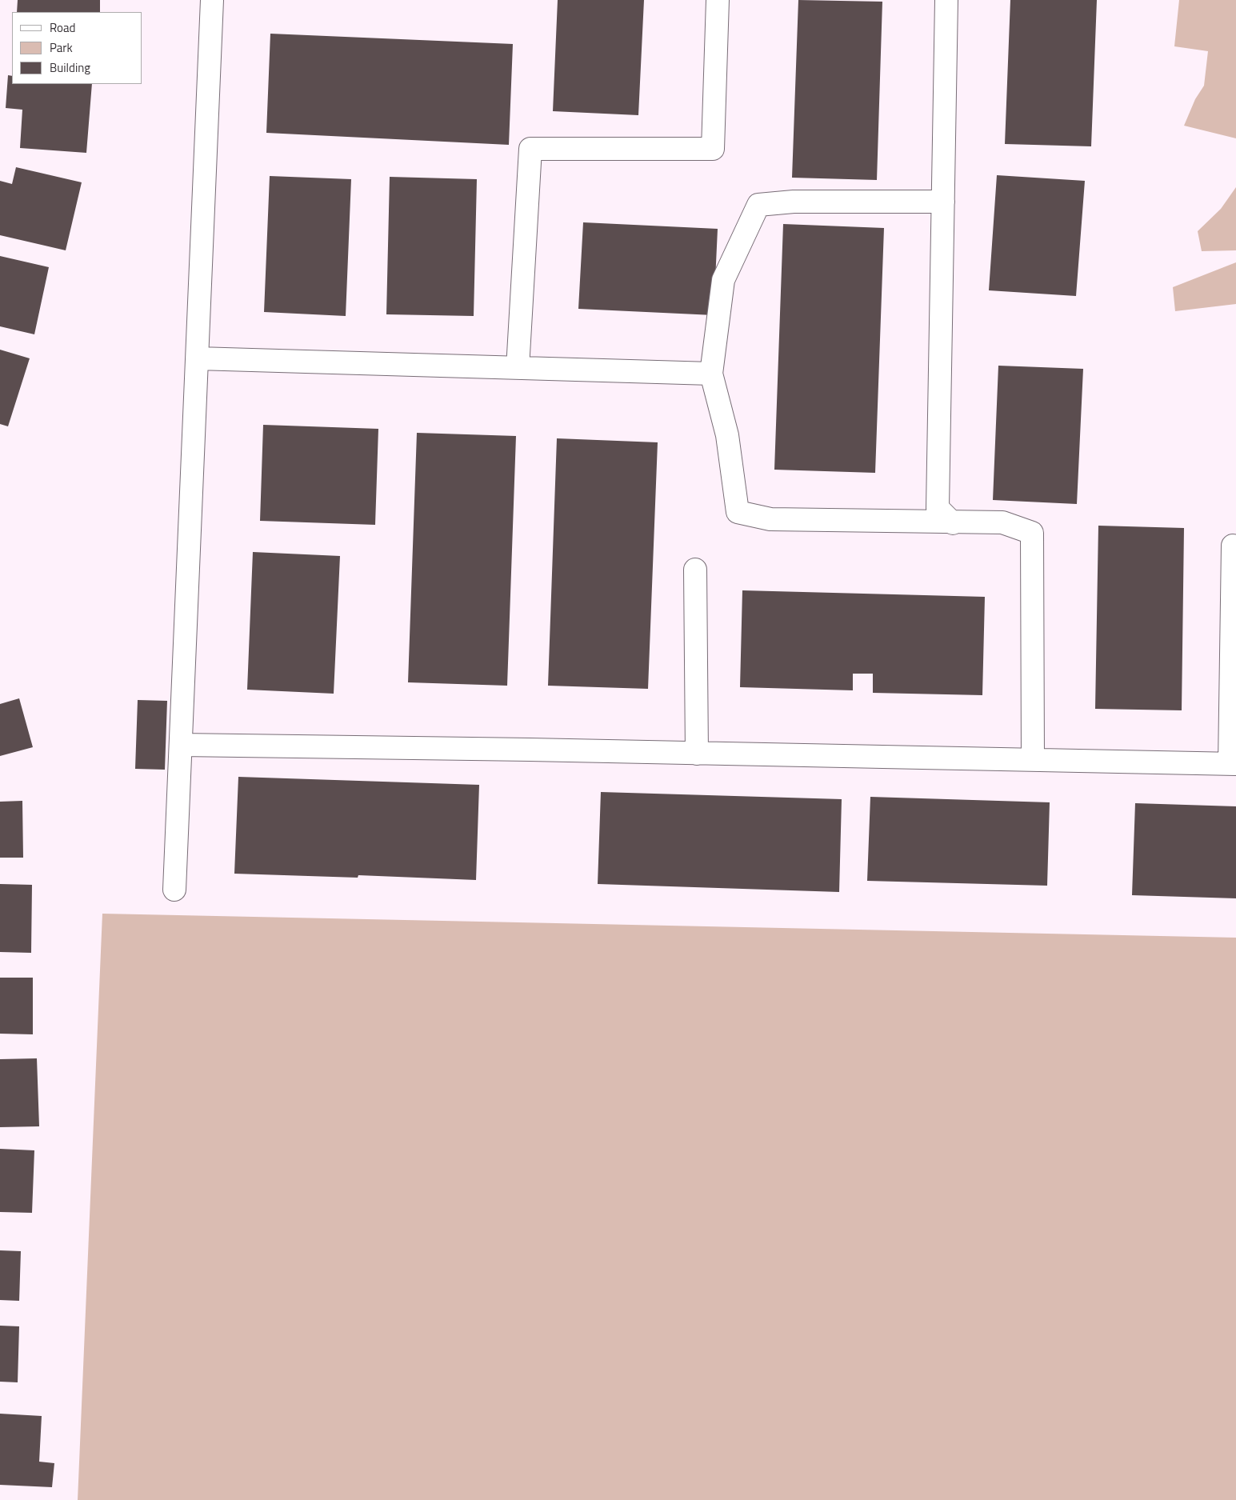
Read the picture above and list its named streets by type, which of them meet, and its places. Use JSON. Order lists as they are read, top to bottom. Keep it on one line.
{"legend":["Road","Park","Building"]}
